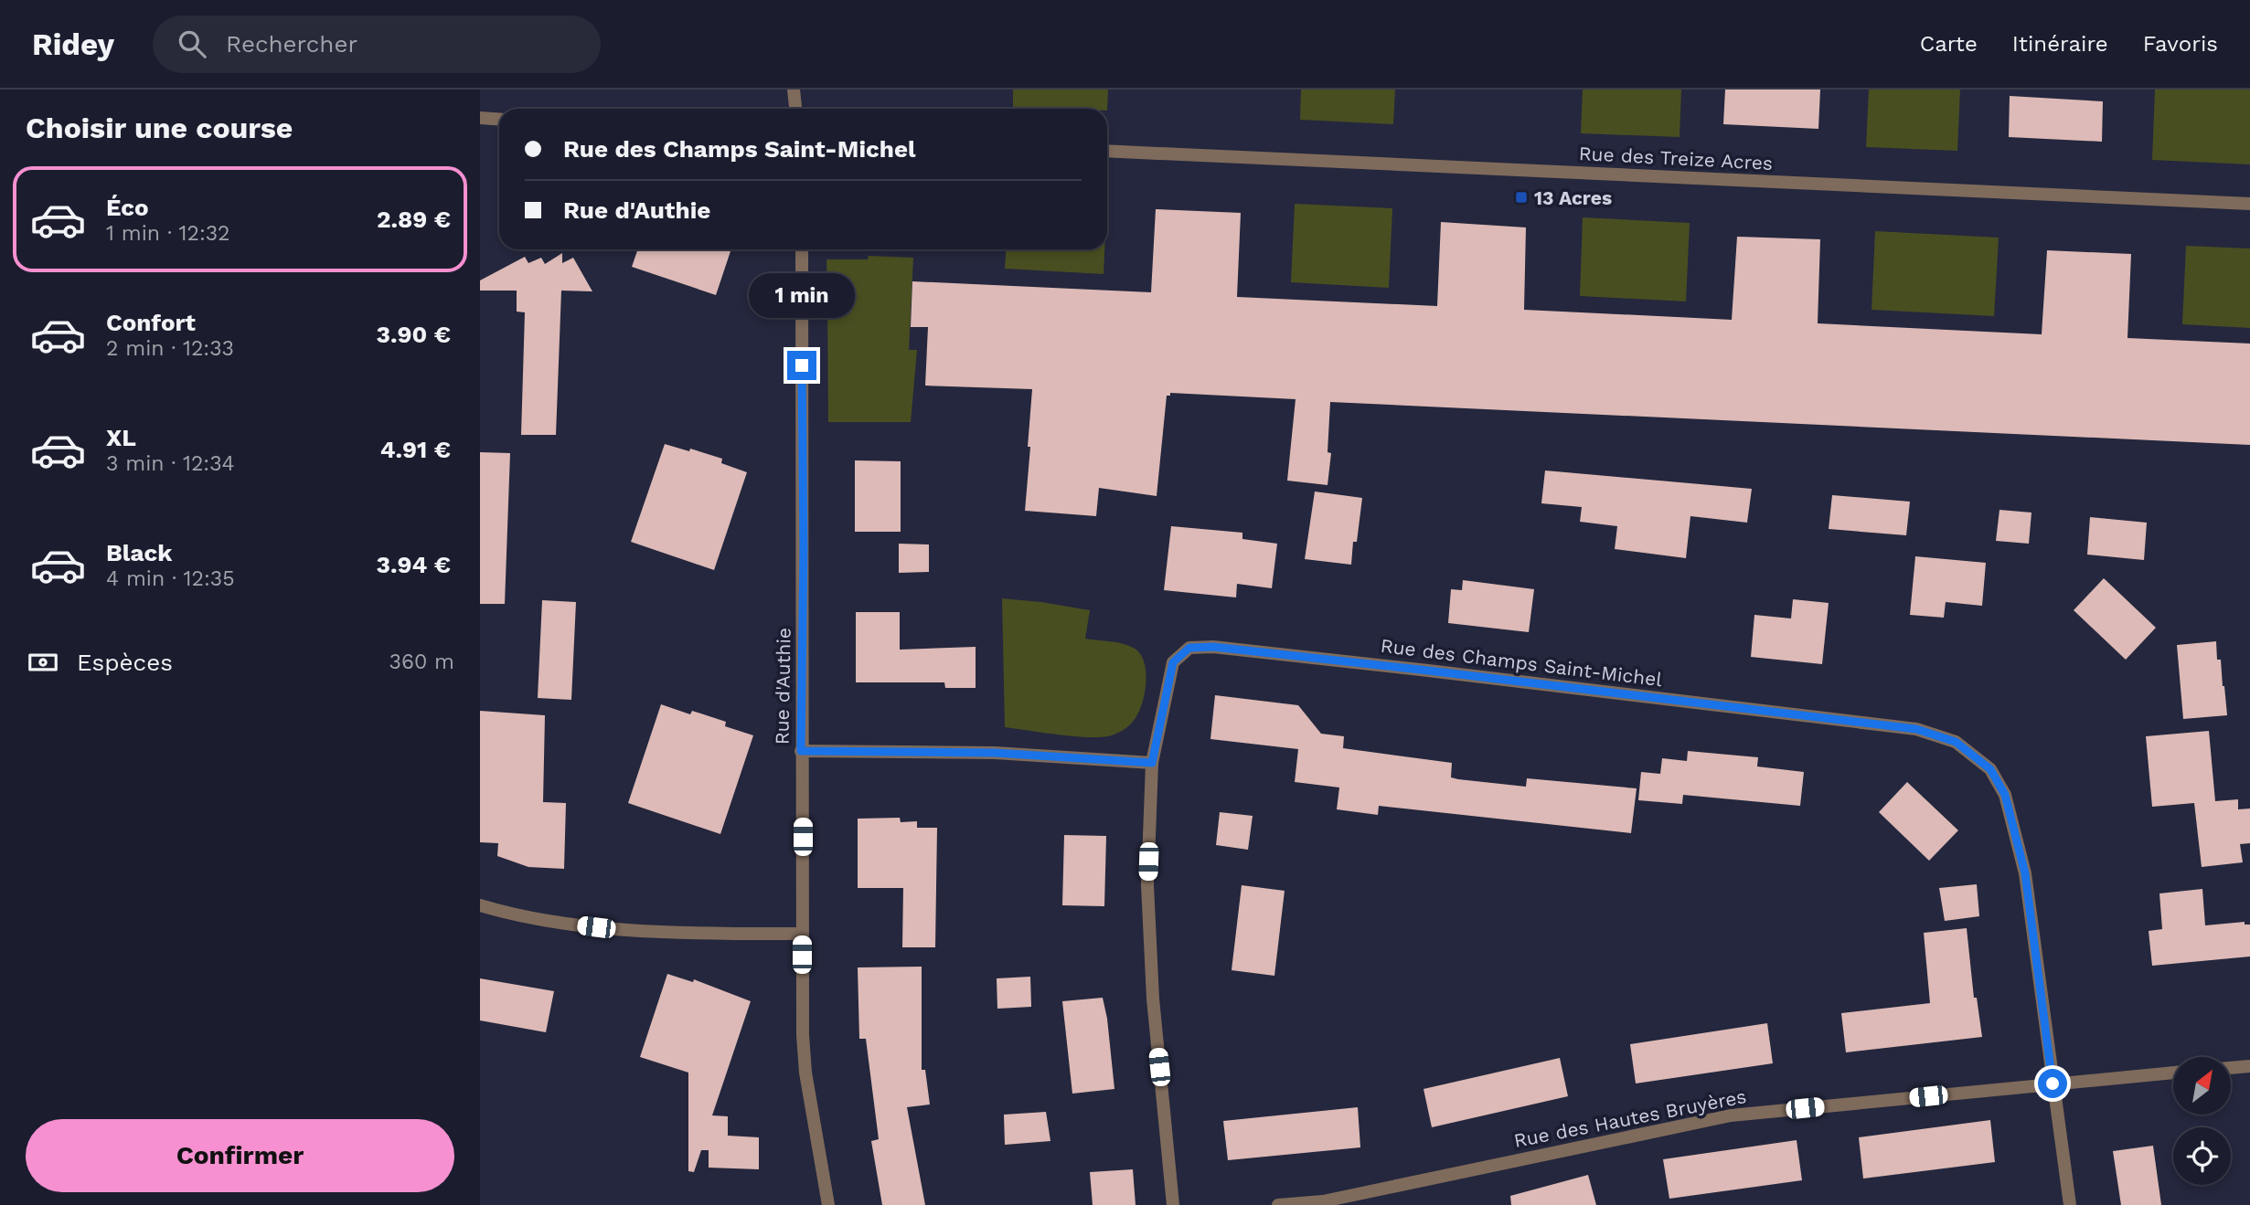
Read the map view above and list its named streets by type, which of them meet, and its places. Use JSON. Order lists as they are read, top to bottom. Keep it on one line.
{"streets":{"street":["Rue des Treize Acres","Rue des Champs Saint-Michel","Rue d'Authie","Rue des Hautes Bruyères"]},"crossings":[["Rue des Champs Saint-Michel","Rue des Hautes Bruyères"]],"places":{"transit":["13 Acres"]},"north":"top right","page":{"header":"Ridey","search":"Rechercher","nav":["Carte","Itinéraire","Favoris"],"heading":"Choisir une course","banner":["Rue des Champs Saint-Michel","Rue d'Authie"],"list":[{"name":"Éco","note":"1 min · 12:32","value":"2.89 €"},{"name":"Confort","note":"2 min · 12:33","value":"3.90 €"},{"name":"XL","note":"3 min · 12:34","value":"4.91 €"},{"name":"Black","note":"4 min · 12:35","value":"3.94 €"}],"bubble":"1 min","pay":["Espèces","360 m"],"buttons":"Confirmer"}}
